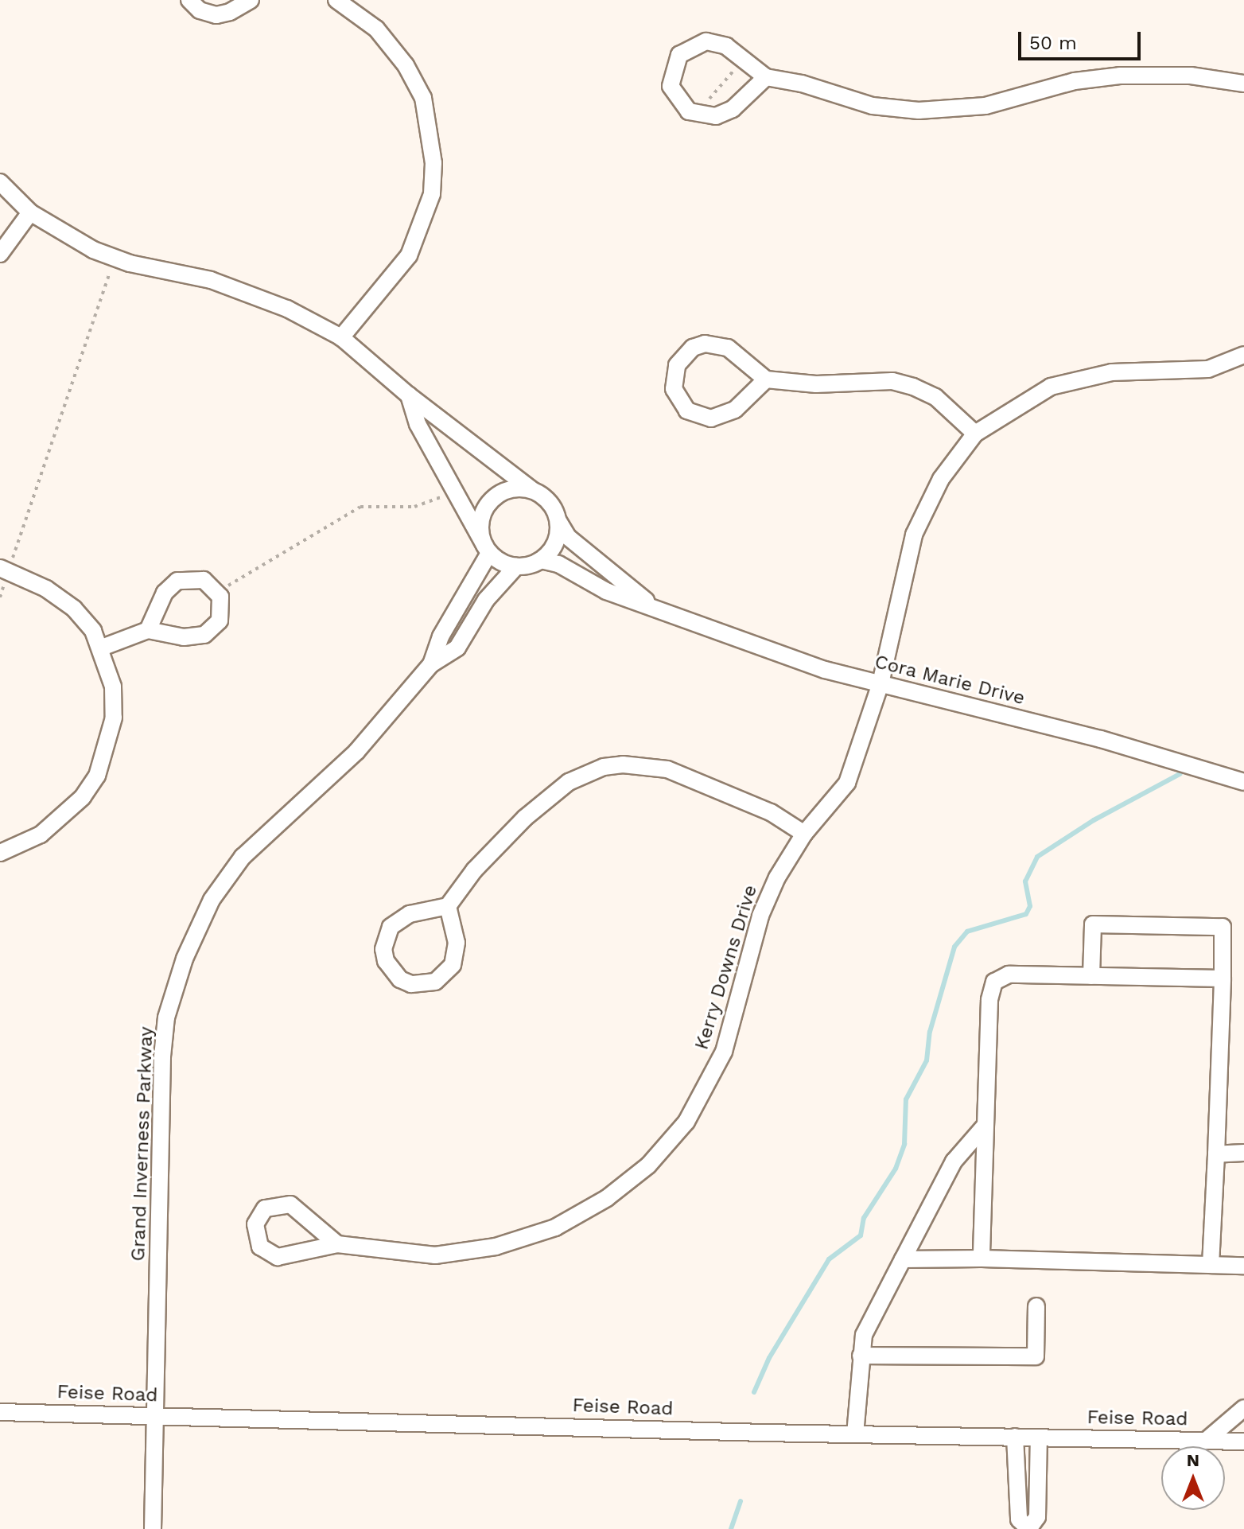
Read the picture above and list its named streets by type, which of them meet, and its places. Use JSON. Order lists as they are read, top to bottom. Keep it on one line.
{"streets":{"street":["Cora Marie Drive","Kerry Downs Drive","Grand Inverness Parkway","Feise Road"]},"crossings":[["Cora Marie Drive","Kerry Downs Drive"],["Cora Marie Drive","Grand Inverness Parkway"],["Grand Inverness Parkway","Feise Road"]],"scale_bar":"50 m","north":"top"}
